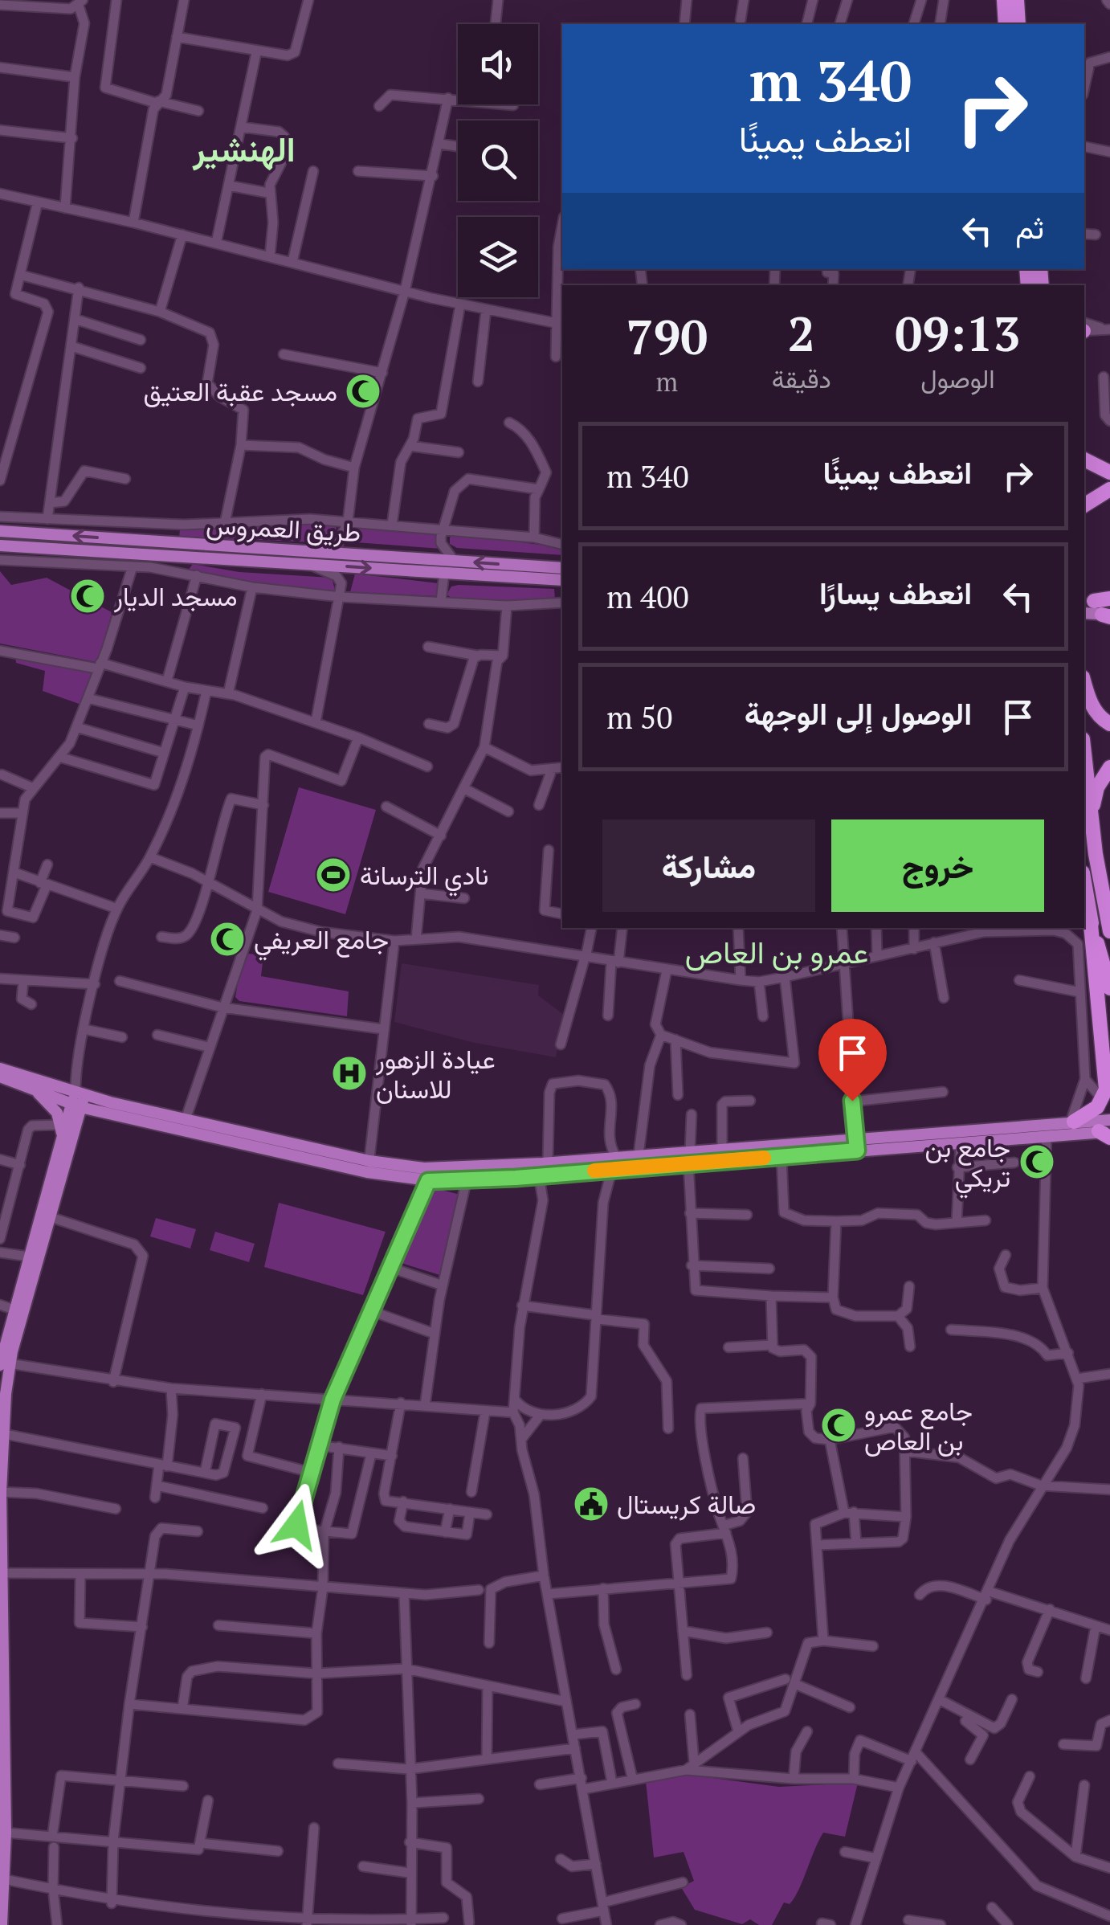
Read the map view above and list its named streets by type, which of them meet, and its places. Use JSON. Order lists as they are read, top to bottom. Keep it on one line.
{"streets":{"main road":["طريق العمروس"]},"districts":["الهنشير","عمرو بن العاص"],"places":{"mosque":["مسجد عقبة العتيق","مسجد الديار","جامع العريفي","جامع بن تريكي","جامع عمرو بن العاص"],"sports":["نادي الترسانة"],"hospital":["عيادة الزهور للاسنان"],"public building":["صالة كريستال"]},"page":{"turn":["340 m","انعطف يمينًا"],"then":"ثم","eta":["09:13","الوصول","2","دقيقة","790","m"],"list":[{"name":"انعطف يمينًا","value":"340 m"},{"name":"انعطف يسارًا","value":"400 m"},{"name":"الوصول إلى الوجهة","value":"50 m"}],"buttons":["خروج","مشاركة"]}}
